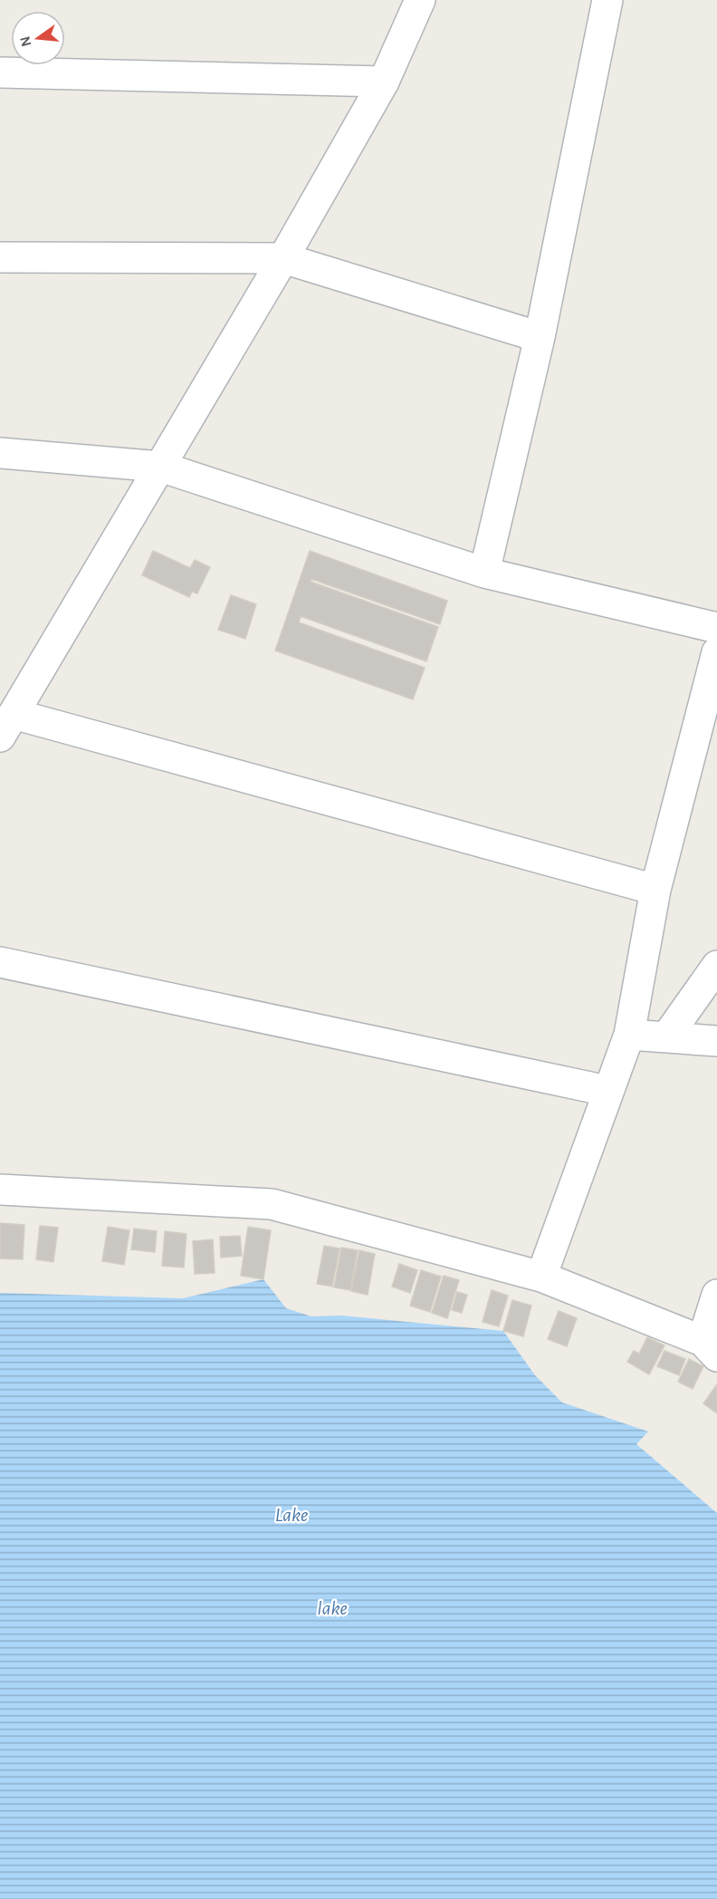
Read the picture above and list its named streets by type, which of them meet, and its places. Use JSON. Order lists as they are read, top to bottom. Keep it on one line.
{"water":["Lake","lake"],"north":"left"}
